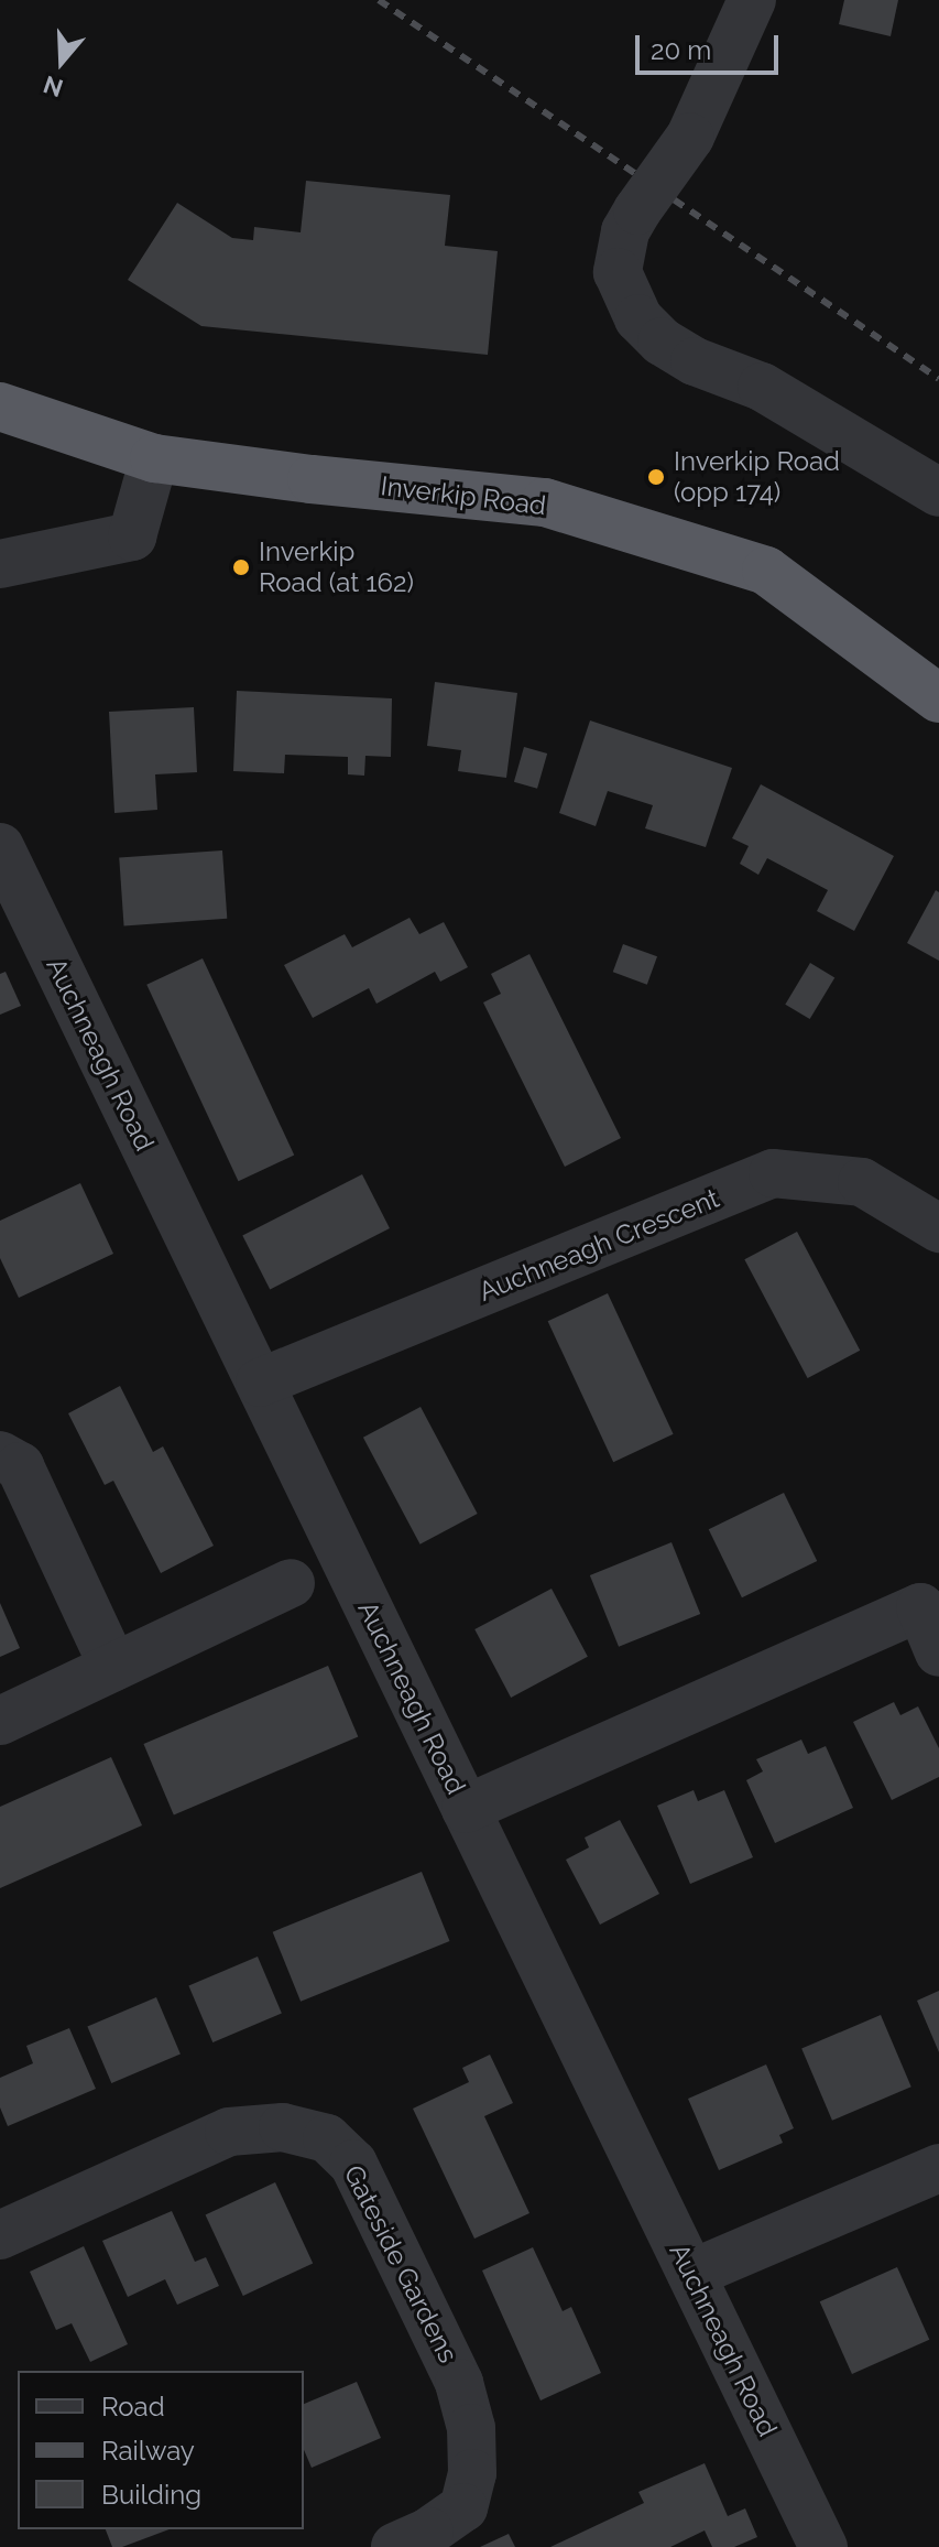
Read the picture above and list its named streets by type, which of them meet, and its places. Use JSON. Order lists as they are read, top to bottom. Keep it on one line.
{"streets":{"highway":["Inverkip Road"],"street":["Auchneagh Road","Auchneagh Crescent","Gateside Gardens"]},"crossings":[["Auchneagh Road","Auchneagh Crescent"]],"places":["Inverkip Road (opp 174)","Inverkip Road (at 162)"],"legend":["Road","Railway","Building"],"scale_bar":"20 m","north":"bottom"}
